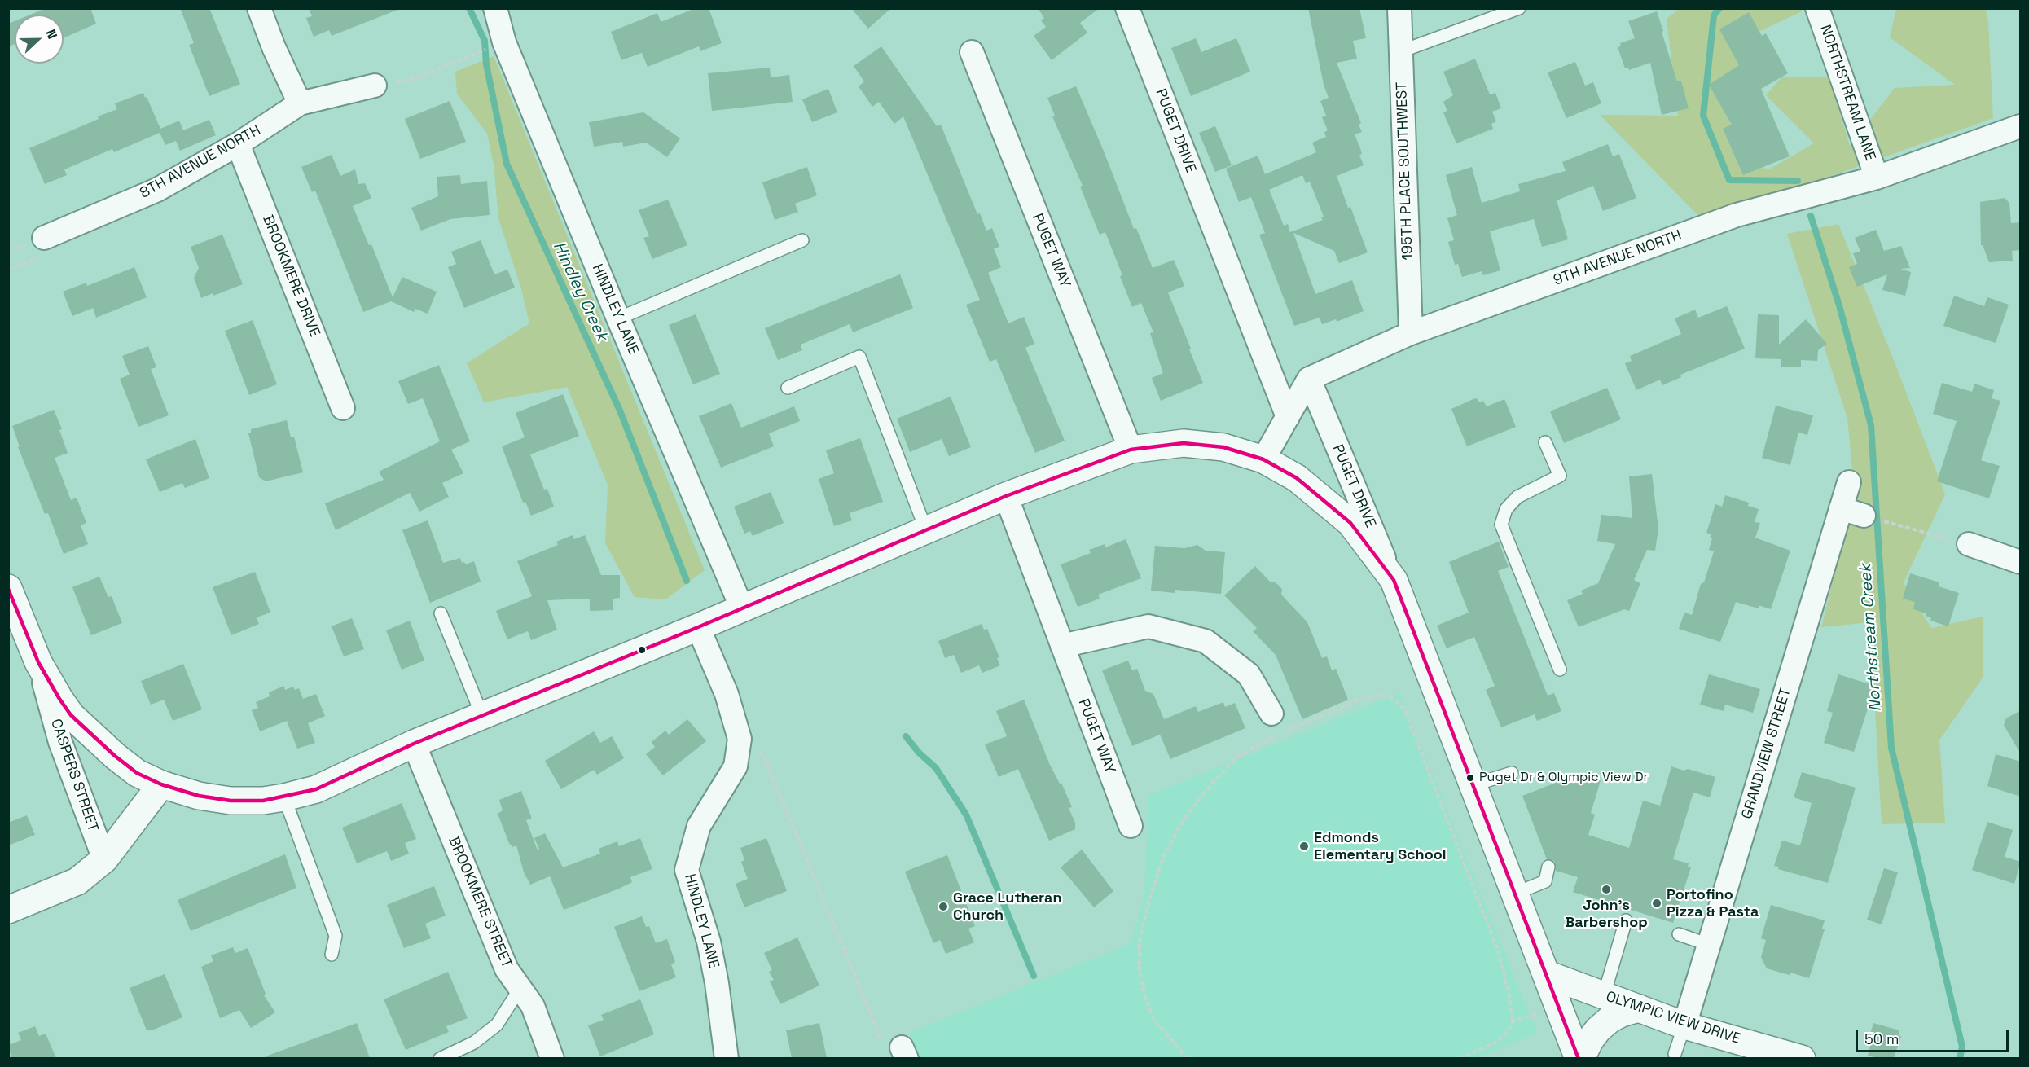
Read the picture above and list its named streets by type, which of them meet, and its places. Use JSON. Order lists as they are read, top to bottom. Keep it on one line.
{"streets":{"main road":["PUGET DRIVE","CASPERS STREET","OLYMPIC VIEW DRIVE"],"street":["NORTHSTREAM LANE","8TH AVENUE NORTH","195TH PLACE SOUTHWEST","PUGET WAY","9TH AVENUE NORTH","BROOKMERE DRIVE","HINDLEY LANE","GRANDVIEW STREET","BROOKMERE STREET"]},"crossings":[["NORTHSTREAM LANE","9TH AVENUE NORTH"],["PUGET DRIVE","9TH AVENUE NORTH"],["PUGET DRIVE","OLYMPIC VIEW DRIVE"],["8TH AVENUE NORTH","BROOKMERE DRIVE"],["195TH PLACE SOUTHWEST","9TH AVENUE NORTH"],["GRANDVIEW STREET","OLYMPIC VIEW DRIVE"]],"water":["Hindley Creek","Northstream Creek"],"places":["Puget Dr & Olympic View Dr","Edmonds Elementary School","John's Barbershop","Portofino Pizza & Pasta","Grace Lutheran Church"],"scale_bar":"50 m","north":"right"}
